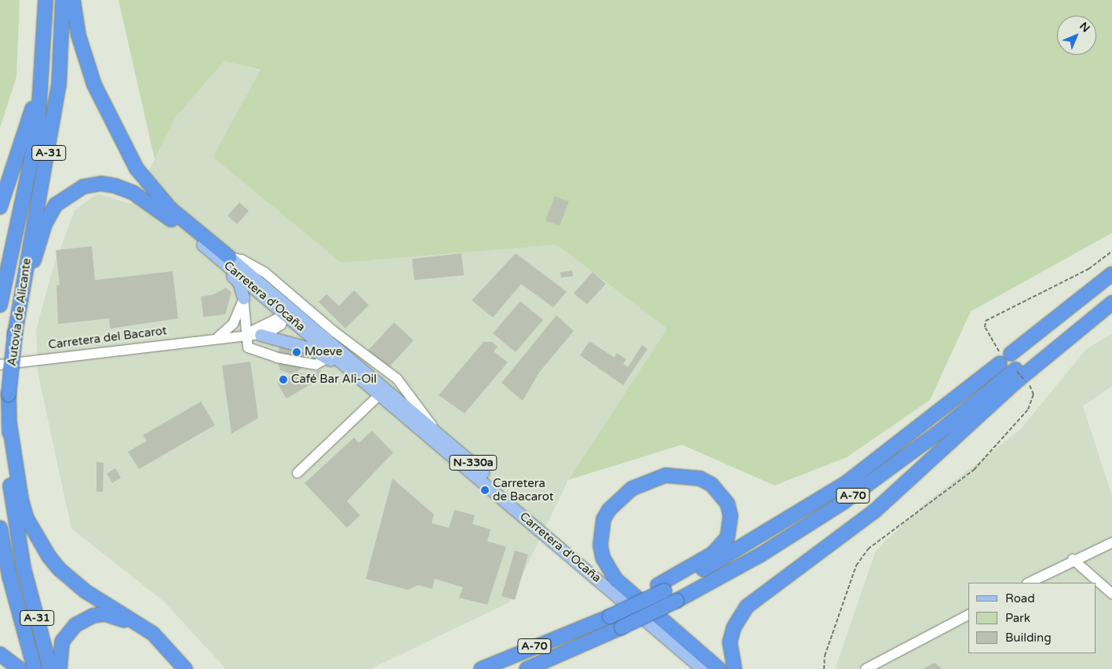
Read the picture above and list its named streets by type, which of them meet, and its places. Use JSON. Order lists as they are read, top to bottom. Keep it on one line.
{"streets":{"highway":["A-31","Autovía de Alicante","A-70"],"main road":["Carretera d'Ocaña","N-330a"],"street":["Carretera del Bacarot"]},"crossings":[["Carretera d'Ocaña","Carretera del Bacarot"]],"places":["Moeve","Café Bar Ali-Oil","Carretera de Bacarot"],"legend":["Road","Park","Building"],"north":"top right"}
